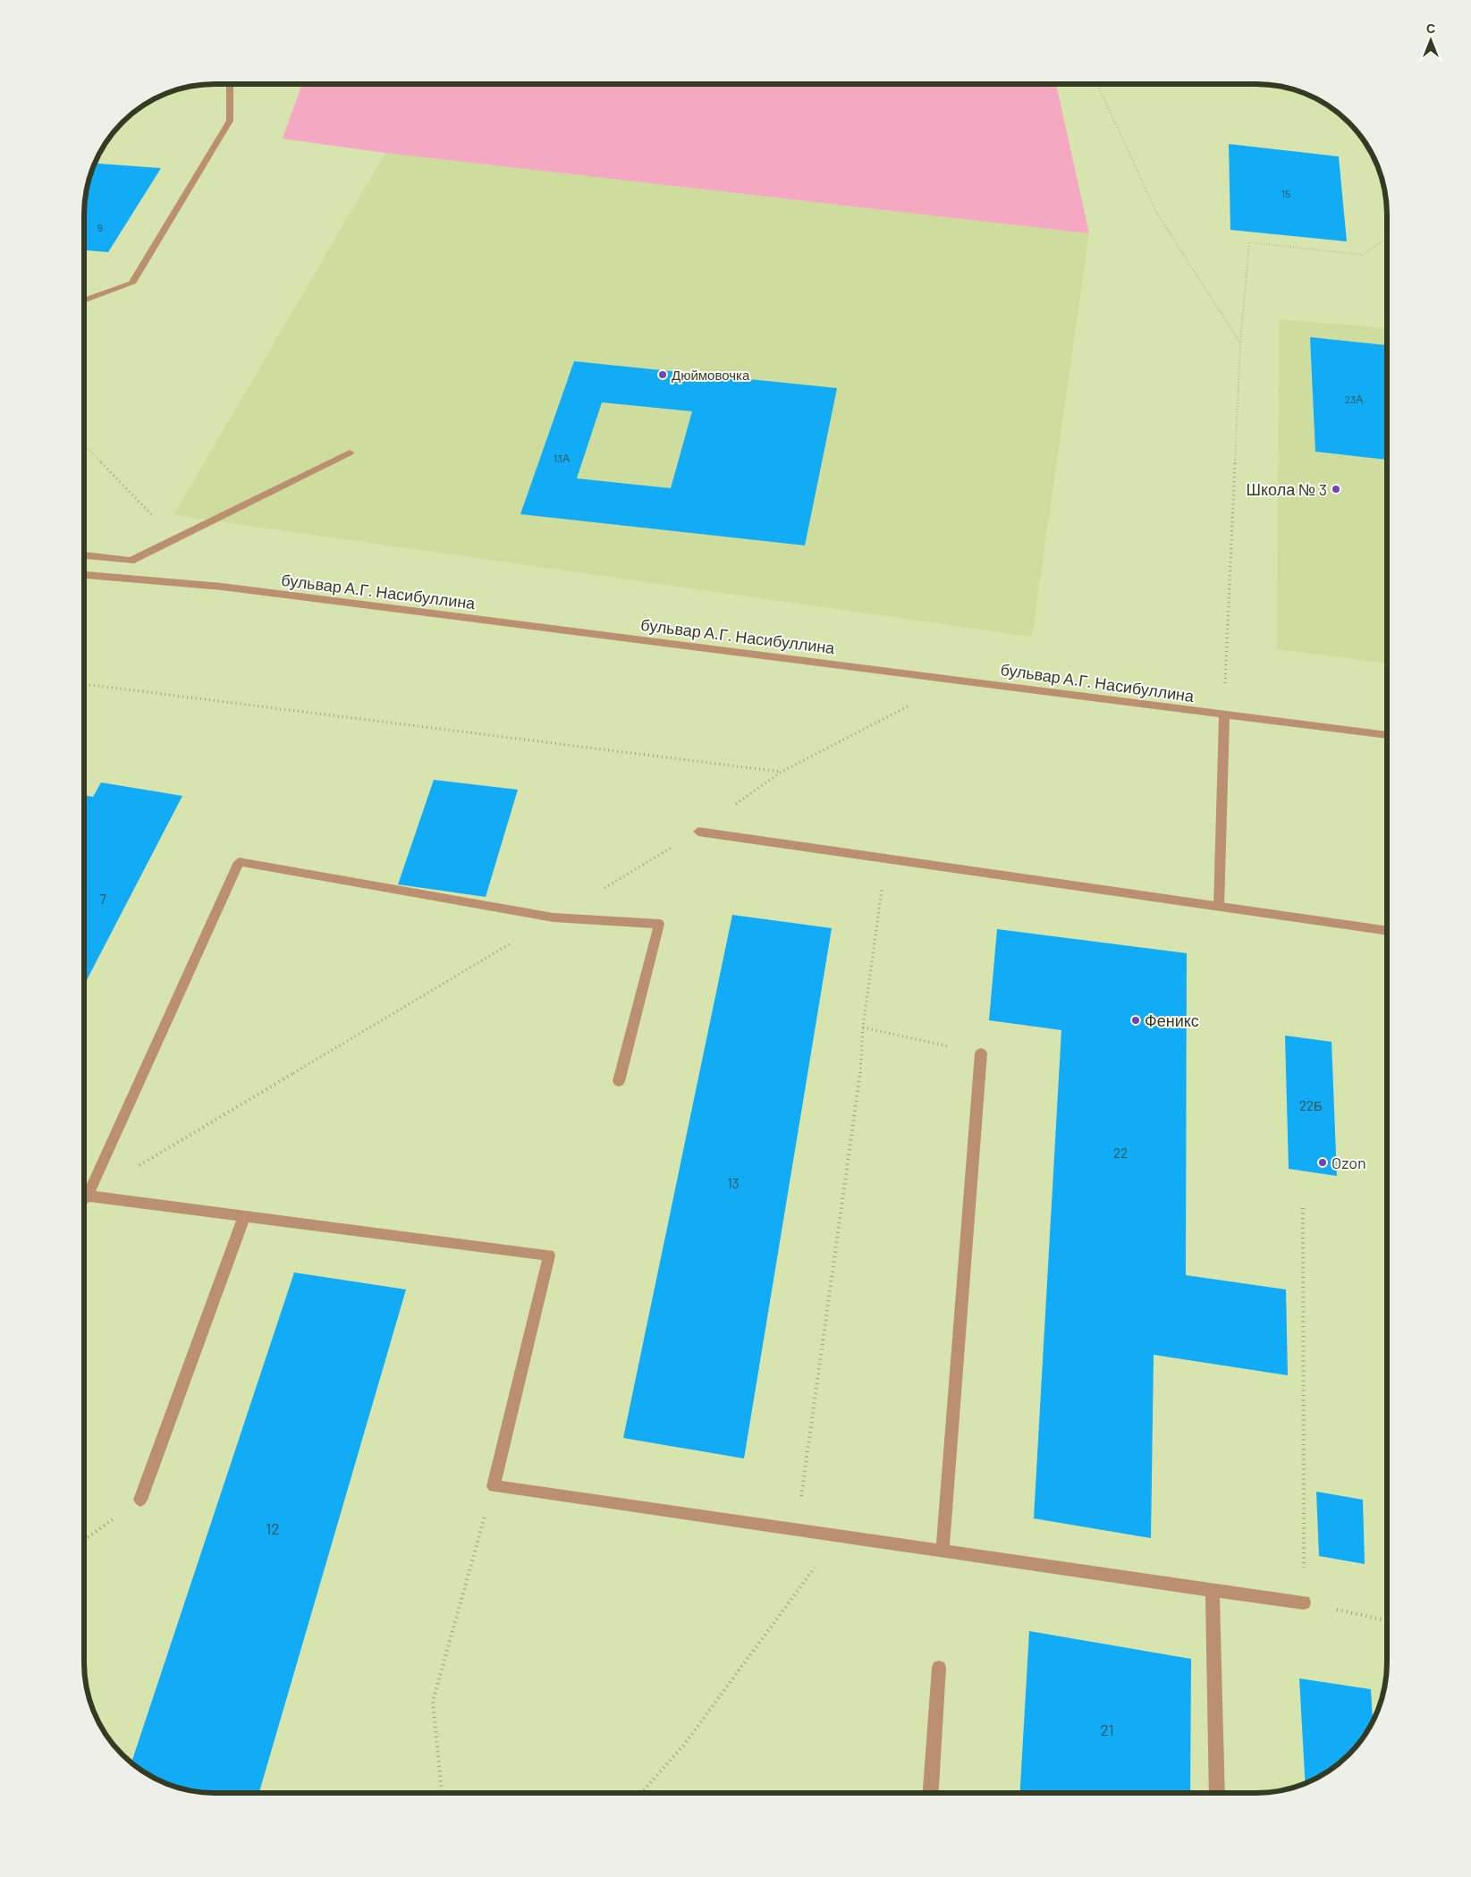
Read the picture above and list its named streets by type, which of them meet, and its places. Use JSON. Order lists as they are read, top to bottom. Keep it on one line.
{"streets":{"street":["бульвар А.Г. Насибуллина"]},"places":["Дюймовочка","Школа № 3","Феникс","Ozon"],"house_numbers":["15","9","23А","13А","7","22Б","22","13","12","21"],"north":"top"}
